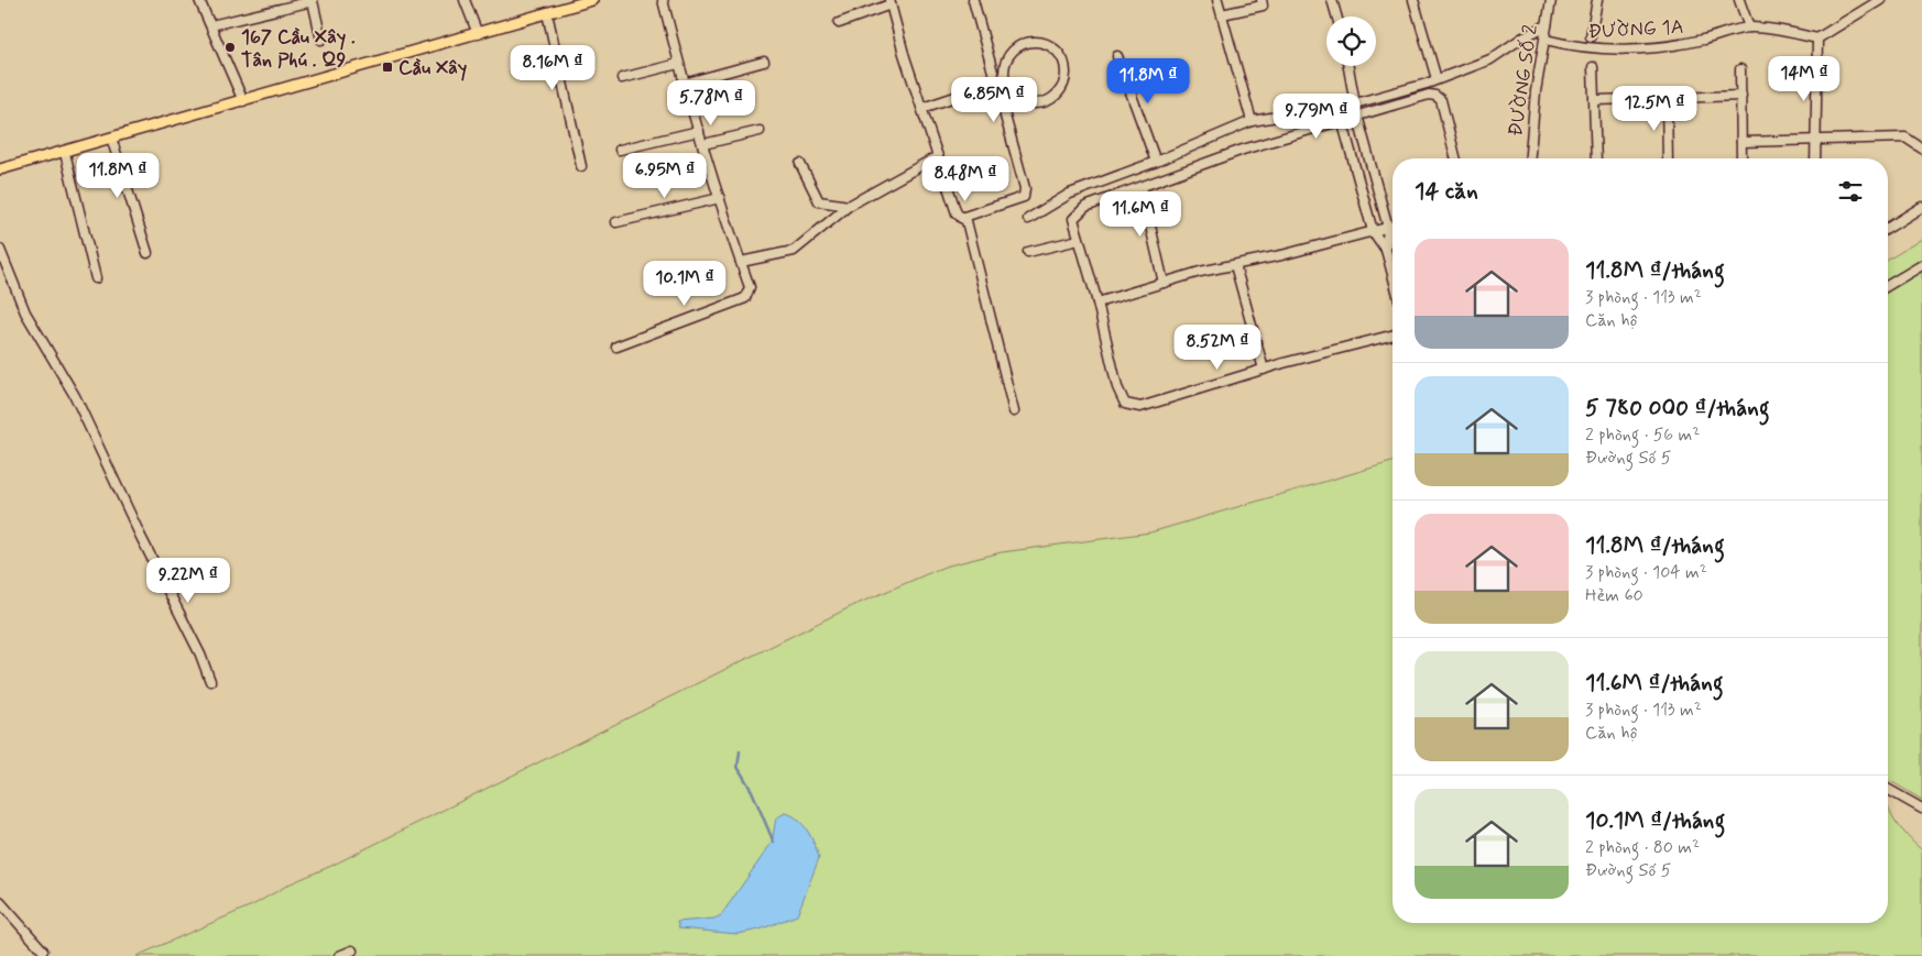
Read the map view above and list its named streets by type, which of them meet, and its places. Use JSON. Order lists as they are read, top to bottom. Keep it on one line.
{"streets":{"street":["ĐƯỜNG 1A","ĐƯỜNG SỐ 2"]},"crossings":[["ĐƯỜNG 1A","ĐƯỜNG SỐ 2"]],"places":{"other":["167 Cầu Xây . Tân Phú . Q9"],"transit":["Cầu Xây"]},"page":{"price":["8.16M ₫","14M ₫","11.8M ₫","6.85M ₫","5.78M ₫","12.5M ₫","9.79M ₫","11.8M ₫","6.95M ₫","8.48M ₫","11.6M ₫","10.1M ₫","8.52M ₫","9.22M ₫"],"heading":"14 căn","list":[{"name":"11.8M ₫/tháng","note":"3 phòng · 113 m² · Căn hộ"},{"name":"5 780 000 ₫/tháng","note":"2 phòng · 56 m² · Đường Số 5"},{"name":"11.8M ₫/tháng","note":"3 phòng · 104 m² · Hẻm 60"},{"name":"11.6M ₫/tháng","note":"3 phòng · 113 m² · Căn hộ"},{"name":"10.1M ₫/tháng","note":"2 phòng · 80 m² · Đường Số 5"}]}}
